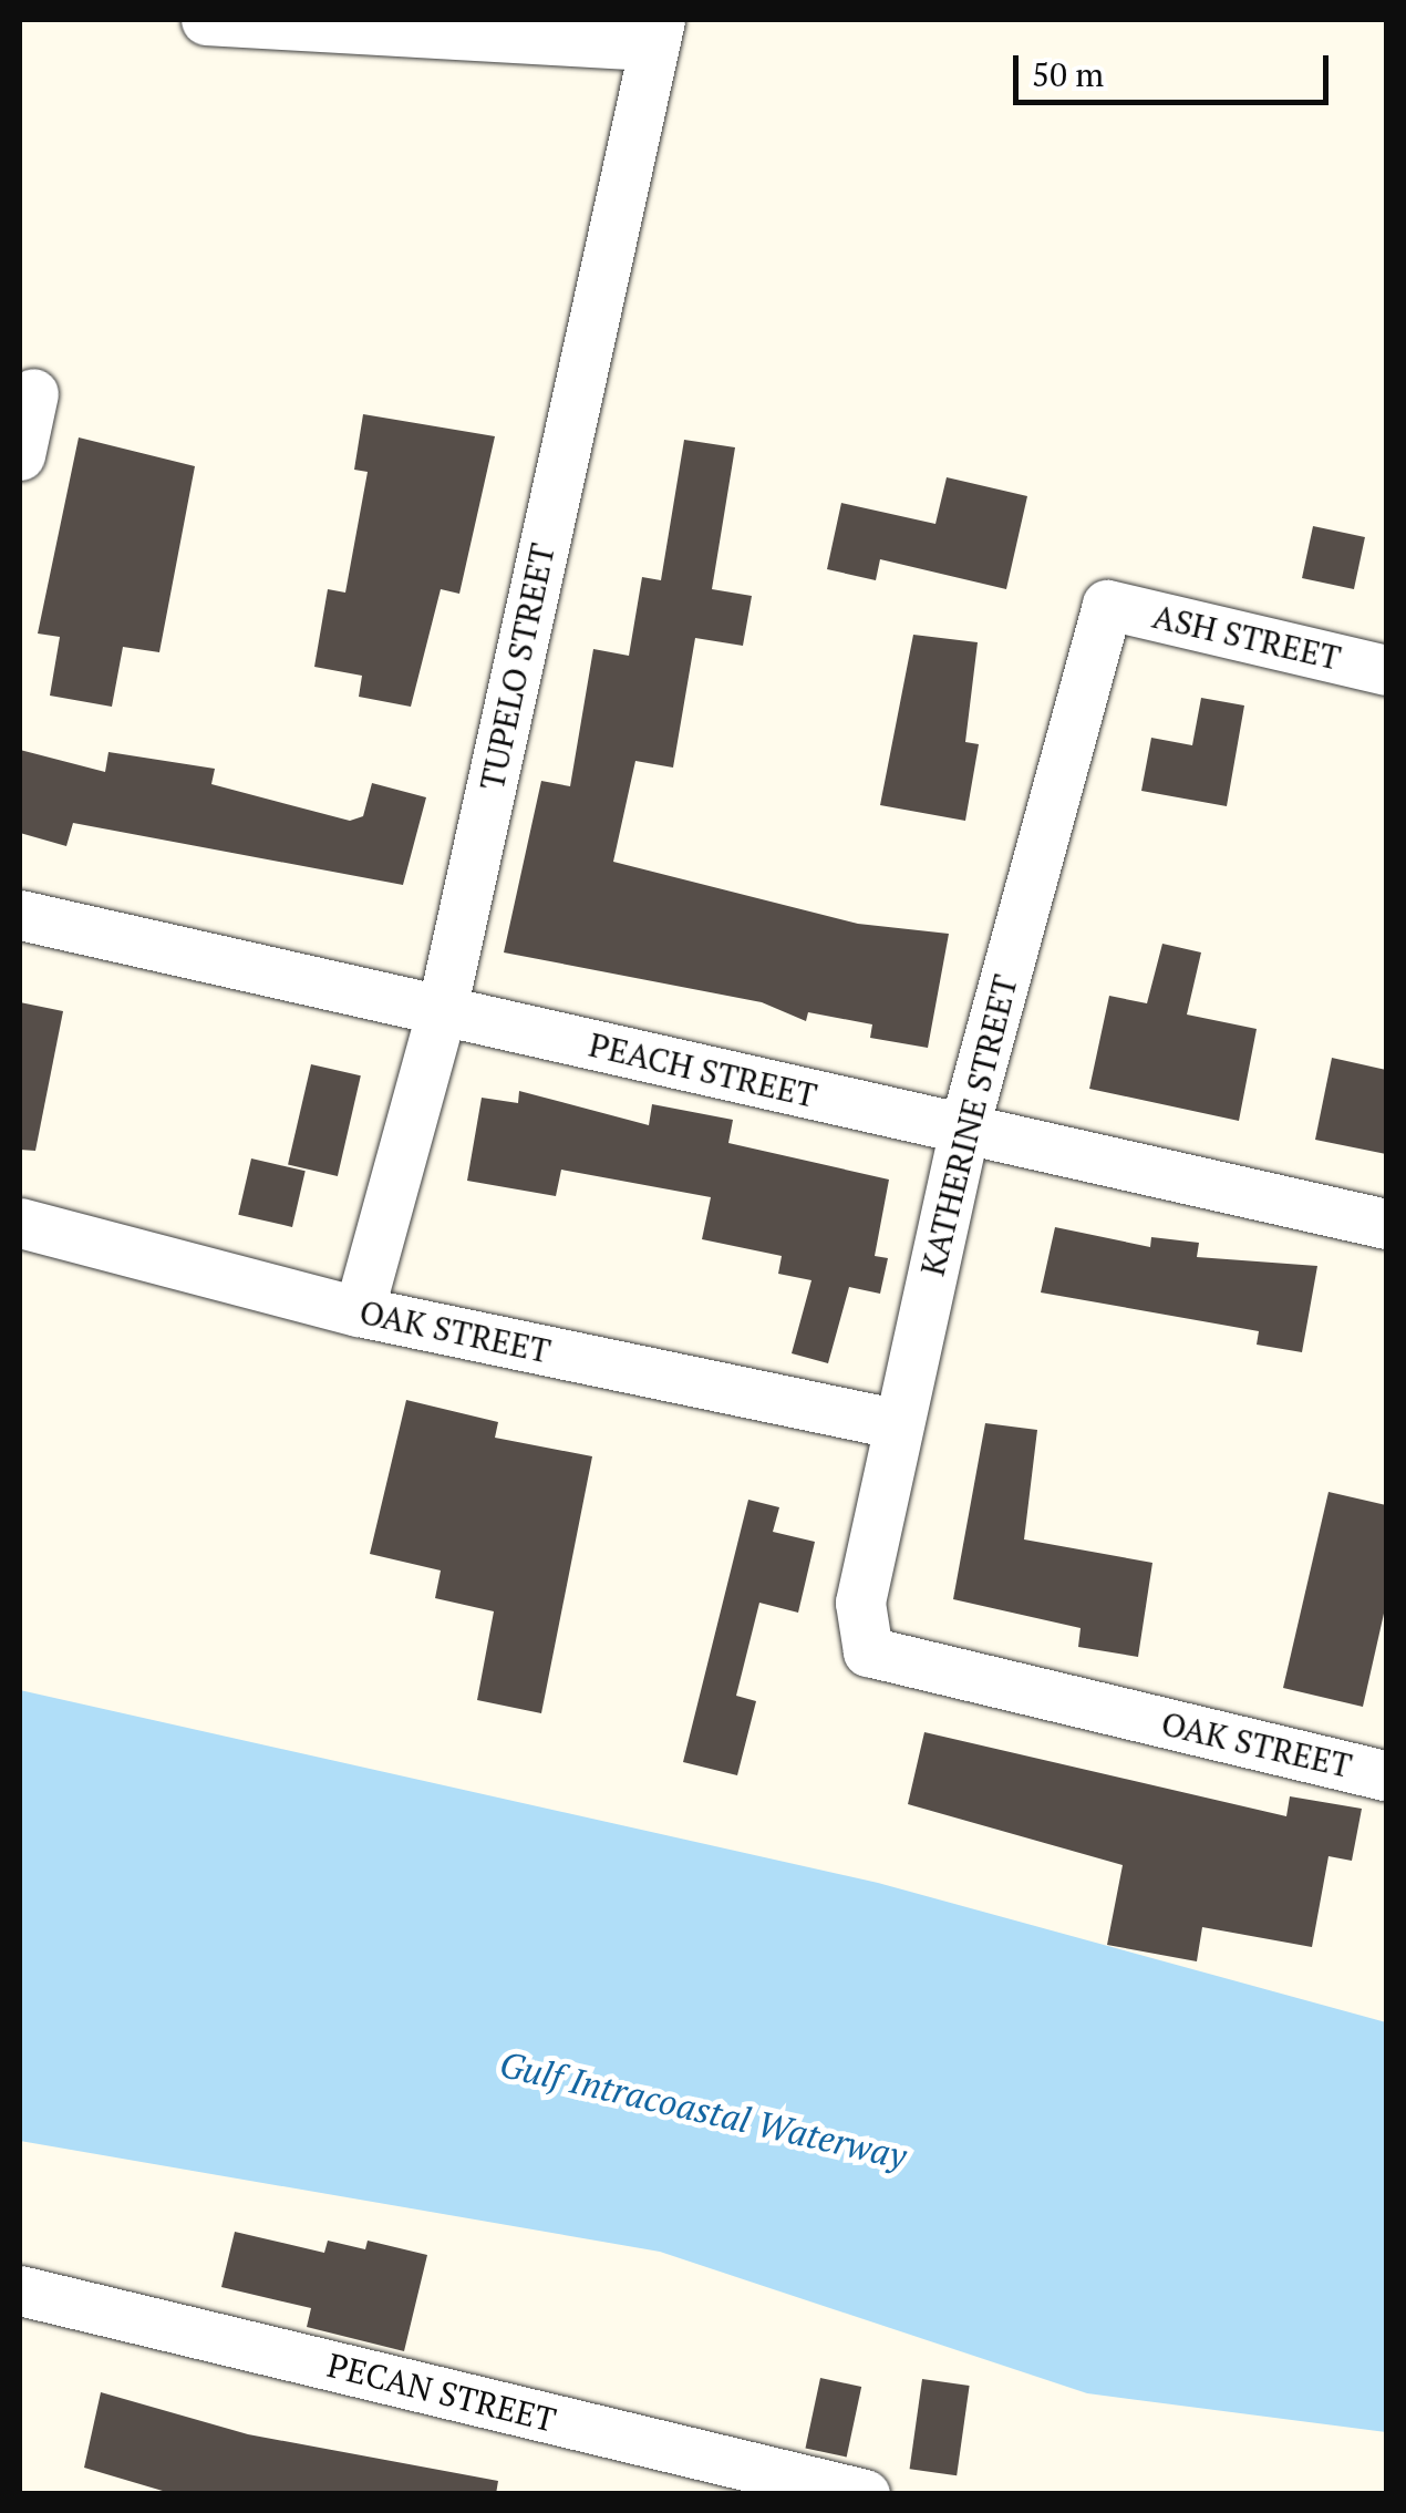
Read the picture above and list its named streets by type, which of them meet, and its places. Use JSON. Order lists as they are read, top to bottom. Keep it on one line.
{"streets":{"street":["ASH STREET","TUPELO STREET","PEACH STREET","KATHERINE STREET","OAK STREET","PECAN STREET"]},"crossings":[["ASH STREET","KATHERINE STREET"],["TUPELO STREET","PEACH STREET"],["TUPELO STREET","OAK STREET"],["PEACH STREET","KATHERINE STREET"],["KATHERINE STREET","OAK STREET"]],"water":["Gulf Intracoastal Waterway"],"scale_bar":"50 m"}
